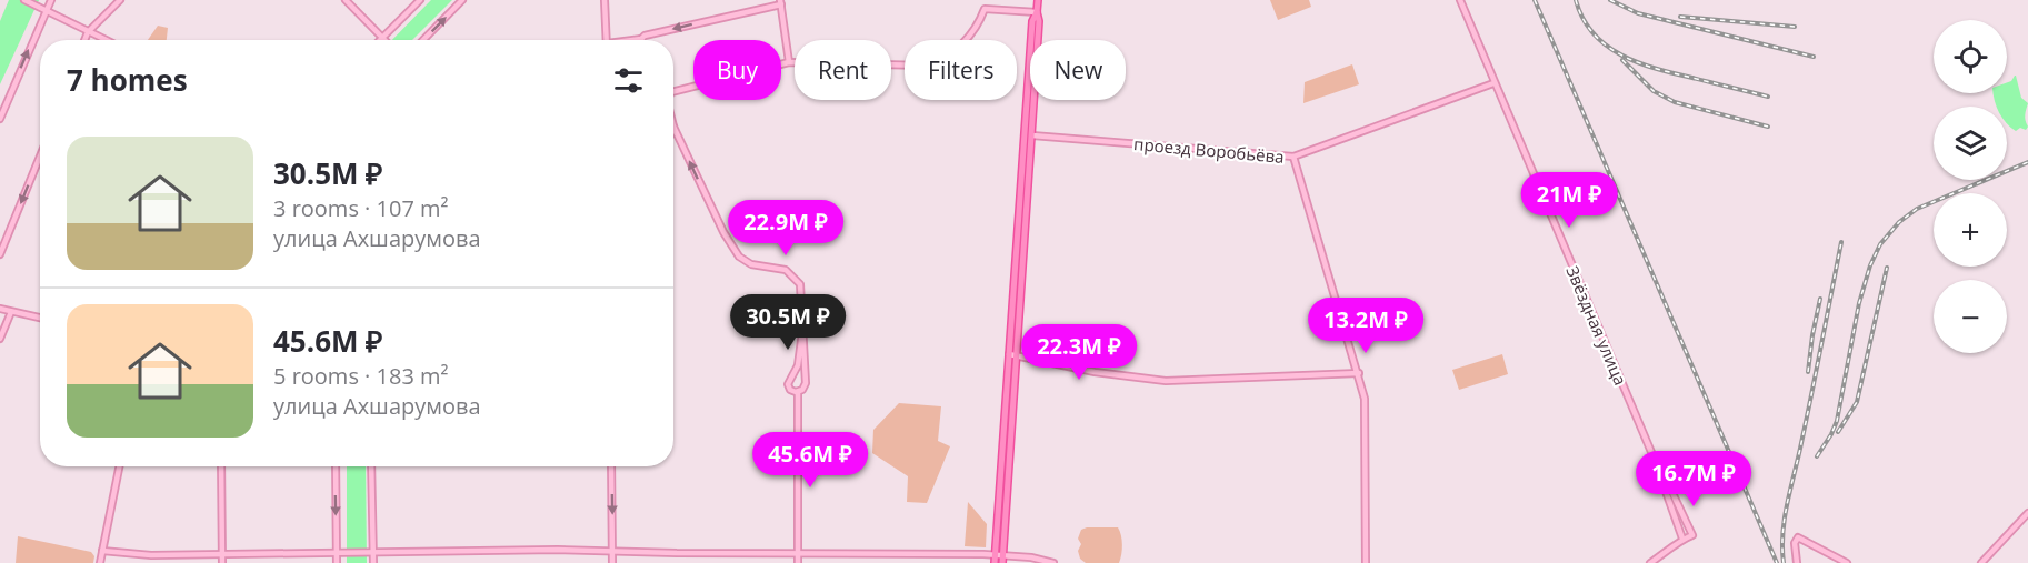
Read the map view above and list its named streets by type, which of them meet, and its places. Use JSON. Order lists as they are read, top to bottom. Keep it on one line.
{"streets":{"main road":["проезд Воробьёва","Звёздная улица"]},"crossings":[["проезд Воробьёва","Звёздная улица"]],"page":{"map_buttons":["+","−"],"chip":["Buy","Rent","Filters","New"],"heading":"7 homes","list":[{"name":"30.5M ₽","note":"3 rooms · 107 m² · улица Ахшарумова"},{"name":"45.6M ₽","note":"5 rooms · 183 m² · улица Ахшарумова"}],"price":["21M ₽","22.9M ₽","30.5M ₽","13.2M ₽","22.3M ₽","45.6M ₽","16.7M ₽"]}}
